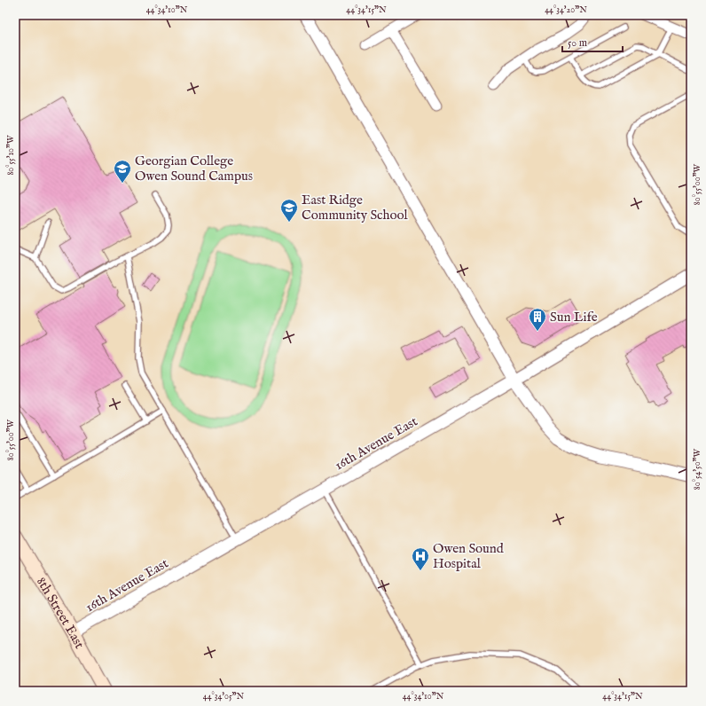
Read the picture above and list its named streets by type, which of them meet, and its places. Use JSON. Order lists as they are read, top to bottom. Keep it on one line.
{"streets":{"main road":["8th Street East"],"street":["16th Avenue East"]},"crossings":[["16th Avenue East","8th Street East"]],"places":{"school or university":["Georgian College Owen Sound Campus","East Ridge Community School"],"building":["Sun Life"],"hospital":["Owen Sound Hospital"]},"scale_bar":"50 m","coordinates":["44°34'10\"N","44°34'15\"N","44°34'20\"N","80°55'10\"W","80°55'00\"W","80°54'50\"W","44°34'05\"N"]}
